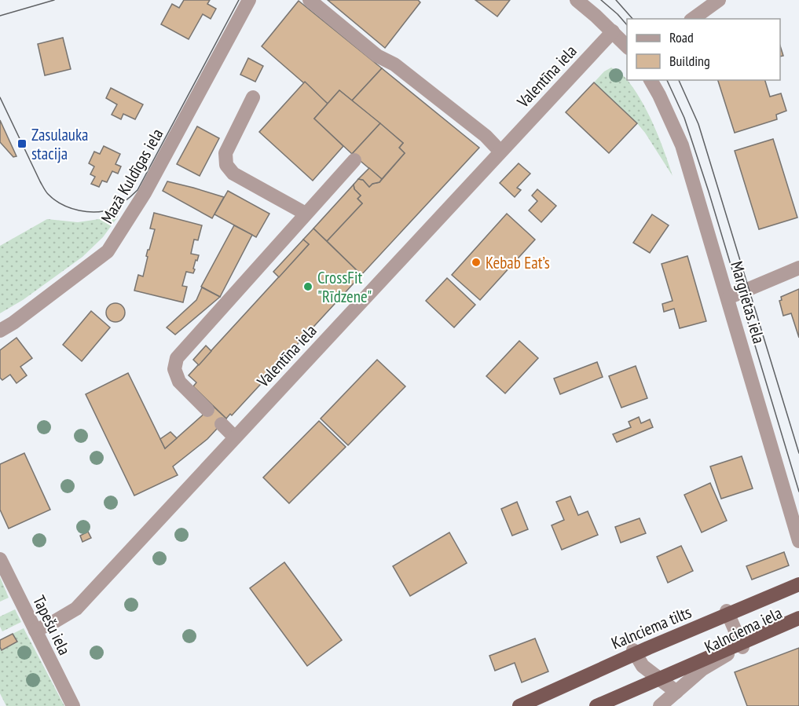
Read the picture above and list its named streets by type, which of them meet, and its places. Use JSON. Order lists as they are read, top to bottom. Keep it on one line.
{"streets":{"main road":["Kalnciema tilts"],"street":["Valentīna iela","Mazā Kuldīgas iela","Margrietas iela","Tapešu iela","Kalnciema iela"]},"crossings":[["Valentīna iela","Tapešu iela"]],"places":{"transit":["Zasulauka stacija"],"other":["Kebab Eat’s","CrossFit \"Rīdzene\""]},"legend":["Road","Building"]}
